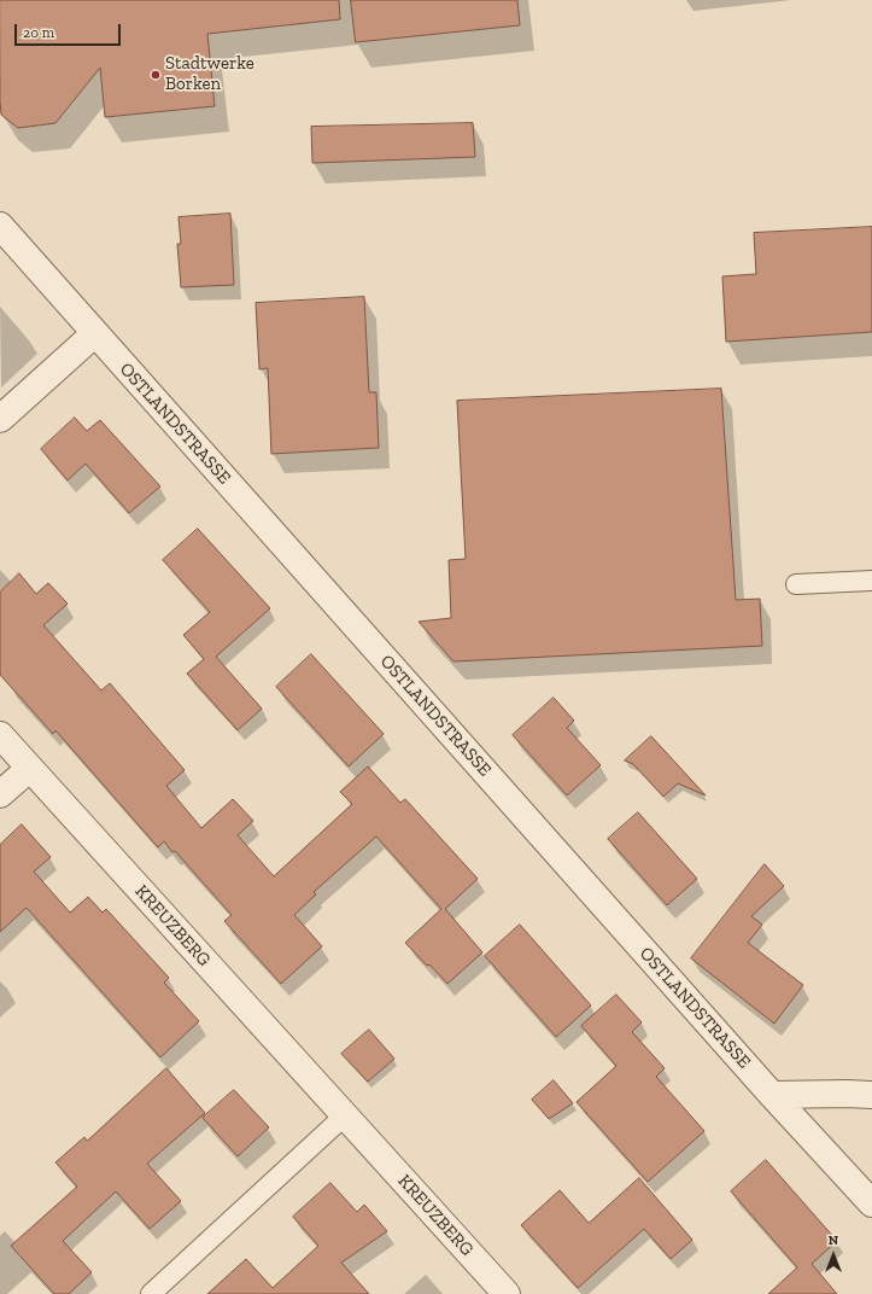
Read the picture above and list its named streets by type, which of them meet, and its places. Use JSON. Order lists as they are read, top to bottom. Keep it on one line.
{"streets":{"street":["OSTLANDSTRASSE","KREUZBERG"]},"places":["Stadtwerke Borken"],"scale_bar":"20 m","north":"top"}
